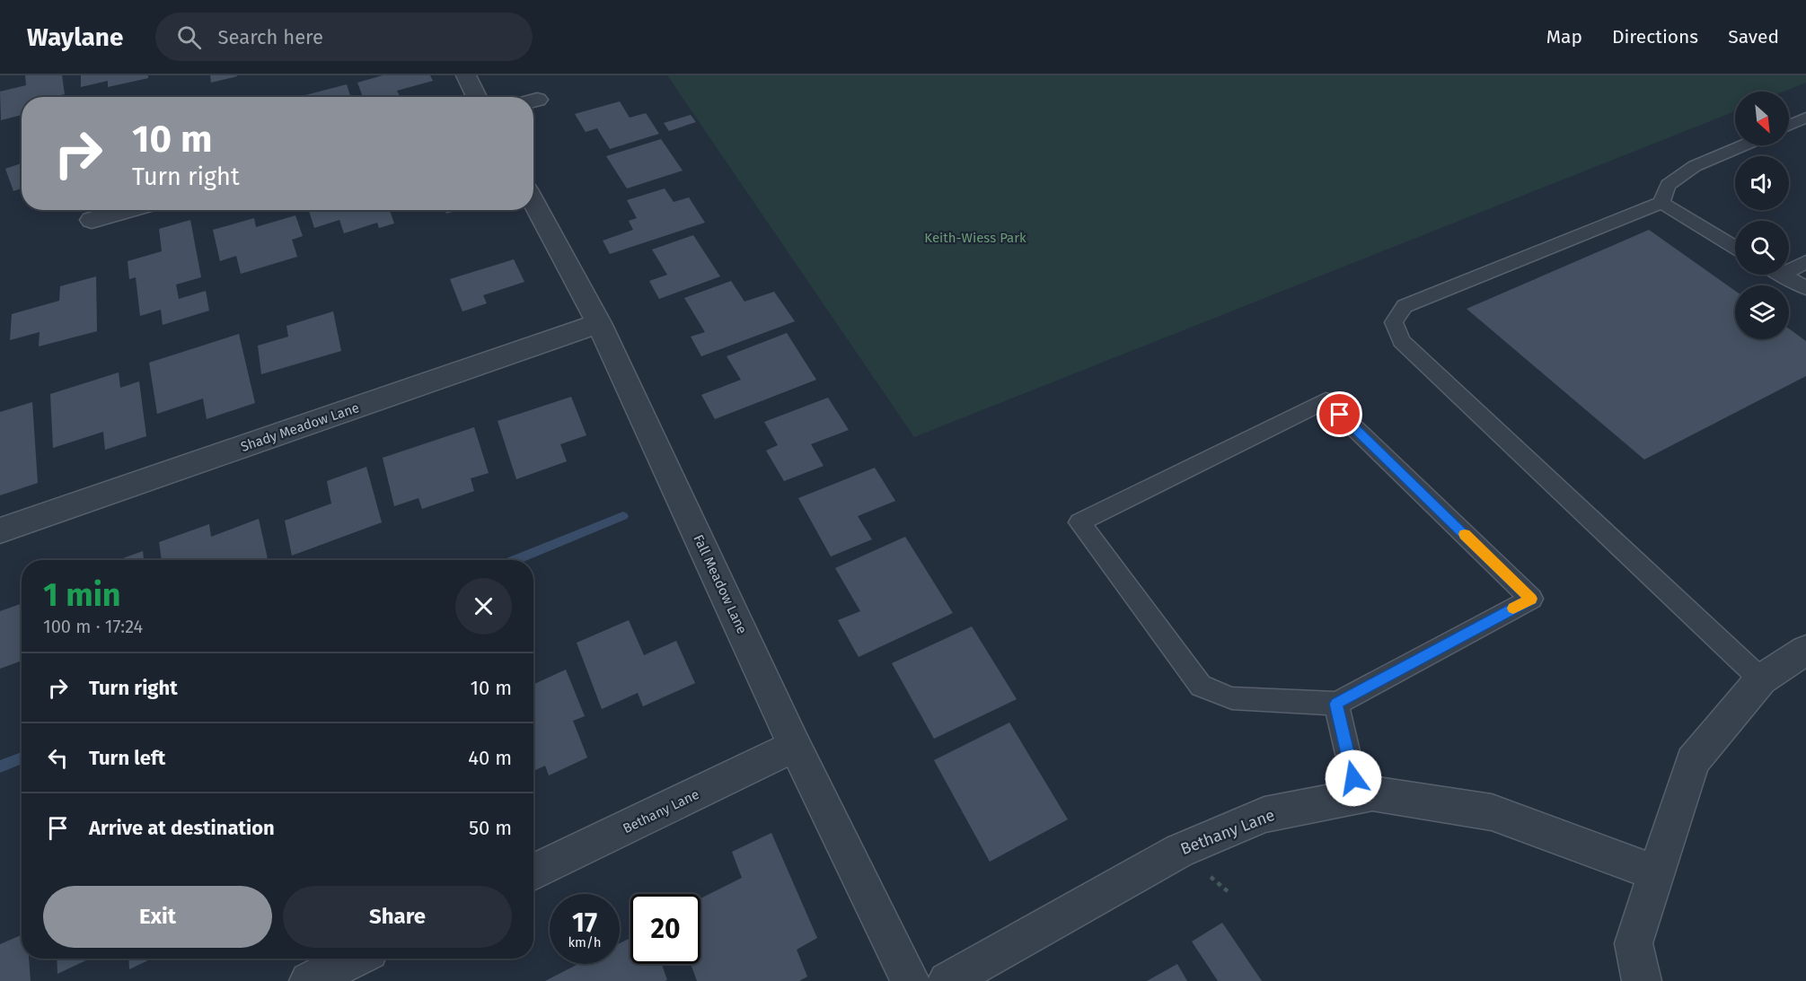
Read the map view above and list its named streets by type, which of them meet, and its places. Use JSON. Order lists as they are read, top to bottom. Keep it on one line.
{"streets":{"street":["Shady Meadow Lane","Fall Meadow Lane","Bethany Lane"]},"crossings":[["Shady Meadow Lane","Fall Meadow Lane"],["Fall Meadow Lane","Bethany Lane"]],"parks":["Keith-Wiess Park"],"north":"bottom right","page":{"header":"Waylane","search":"Search here","nav":["Map","Directions","Saved"],"turn":["10 m","Turn right"],"heading":["1 min","100 m · 17:24"],"list":[{"name":"Turn right","value":"10 m"},{"name":"Turn left","value":"40 m"},{"name":"Arrive at destination","value":"50 m"}],"buttons":["Exit","Share"],"speed":"17 km/h","limit":"20"}}
